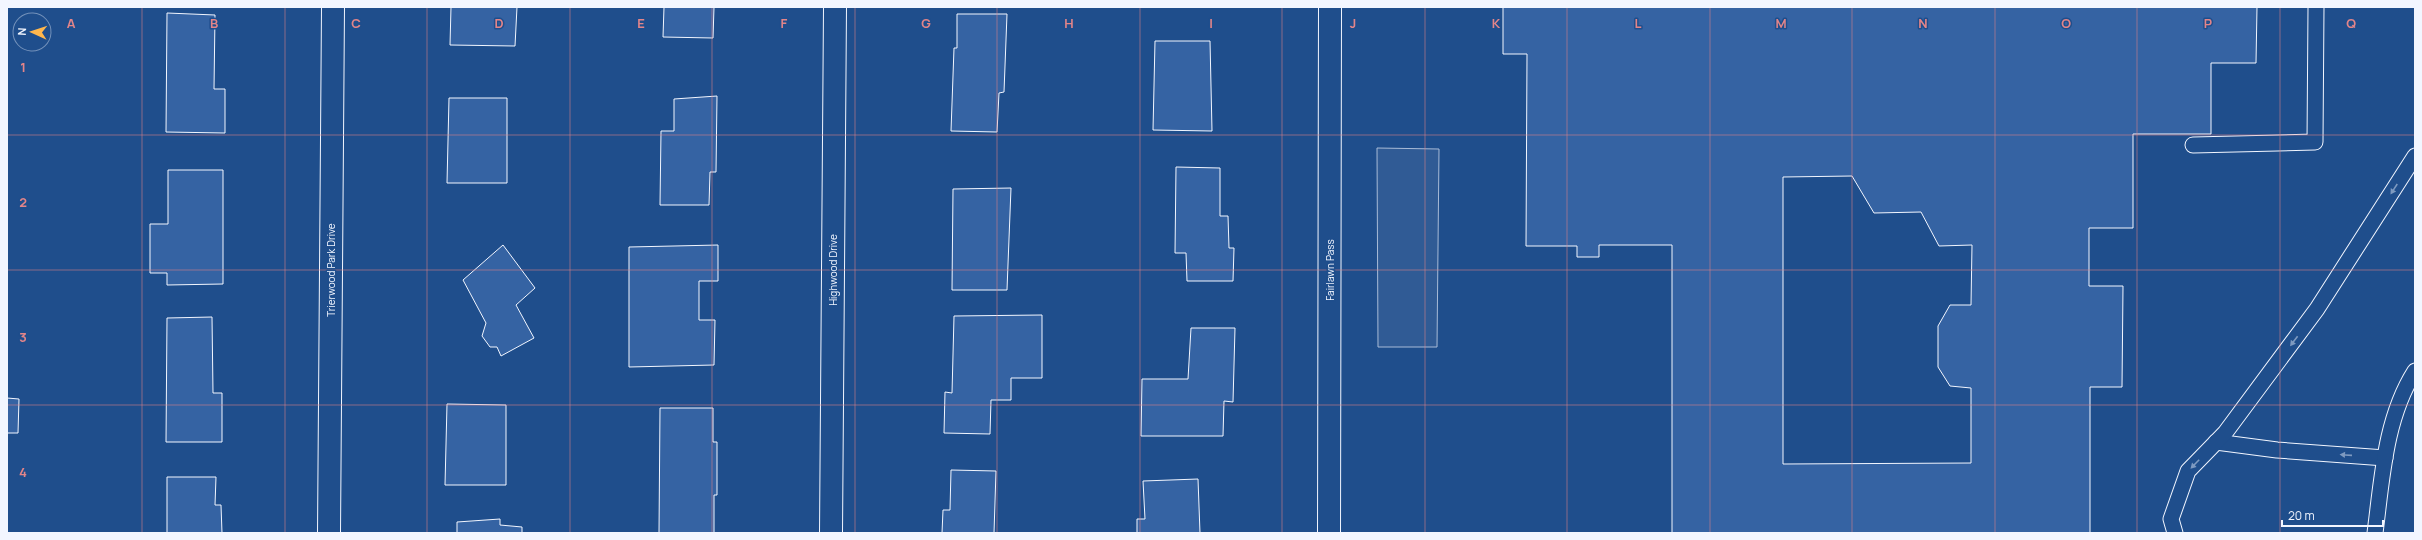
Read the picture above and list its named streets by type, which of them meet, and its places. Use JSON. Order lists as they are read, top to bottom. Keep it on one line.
{"streets":{"street":["Trierwood Park Drive","Highwood Drive","Fairlawn Pass"]},"scale_bar":"20 m","north":"left","grid":{"columns":["A","B","C","D","E","F","G","H","I","J","K","L","M","N","O","P","Q"],"rows":["1","2","3","4"]}}
